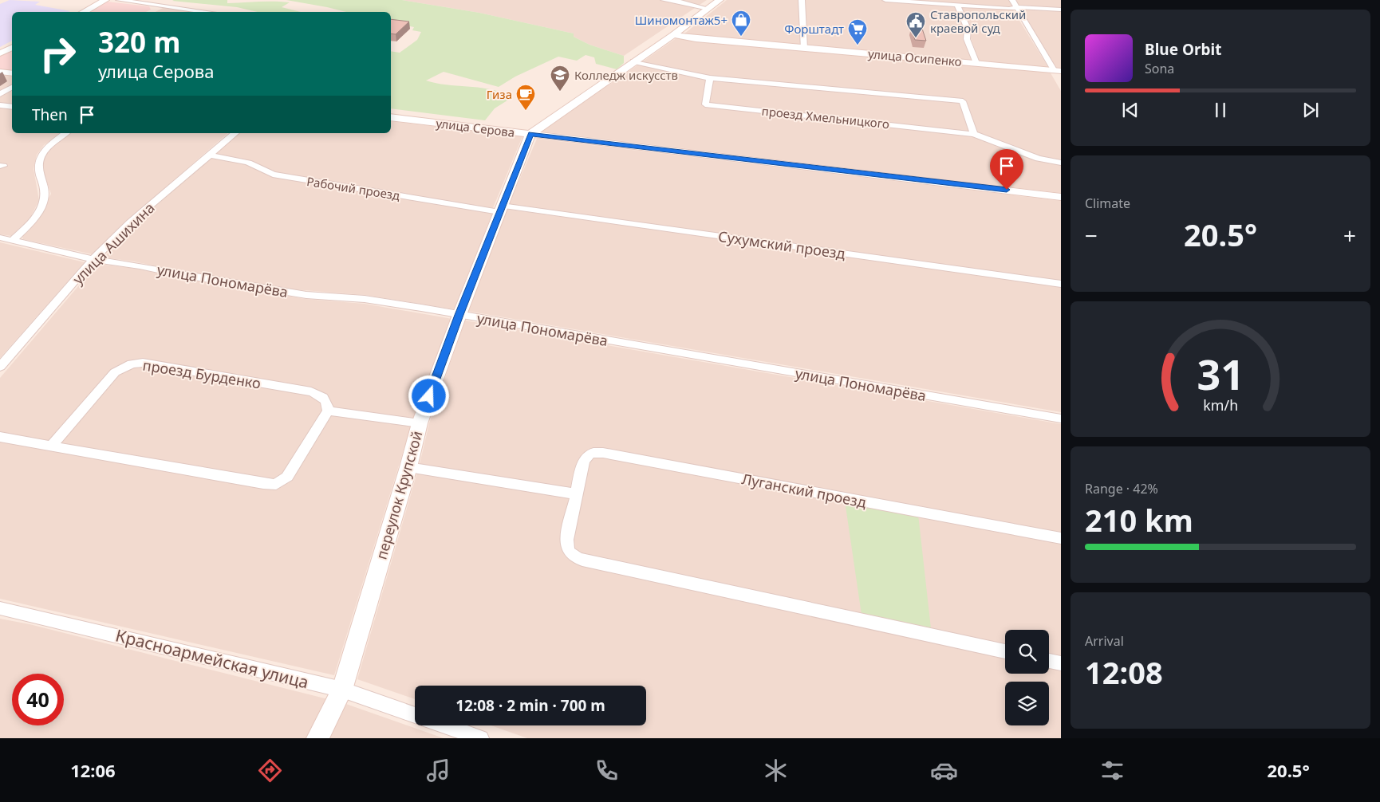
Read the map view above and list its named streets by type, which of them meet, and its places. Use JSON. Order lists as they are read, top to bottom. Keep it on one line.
{"streets":{"street":["улица Осипенко","проезд Хмельницкого","улица Серова","Рабочий проезд","улица Ашихина","Сухумский проезд","улица Пономарёва","проезд Бурденко","Луганский проезд","переулок Крупской","Красноармейская улица"]},"crossings":[["улица Серова","переулок Крупской"],["Рабочий проезд","улица Ашихина"],["Рабочий проезд","Сухумский проезд"],["Рабочий проезд","переулок Крупской"],["улица Ашихина","улица Пономарёва"],["Сухумский проезд","переулок Крупской"],["улица Пономарёва","переулок Крупской"],["переулок Крупской","Красноармейская улица"]],"places":{"shop":["Шиномонтаж5+"],"public building":["Ставропольский краевой суд"],"supermarket":["Форштадт"],"school or university":["Колледж искусств"],"cafe":["Гиза"]},"page":{"turn":["320 m","улица Серова"],"song":["Blue Orbit","Sona"],"then":"Then","tile":["Climate",["Range · 42%","210 km"],["Arrival","12:08"]],"heat":["−","20.5°","+"],"limit":"40","trip":"12:08 · 2 min · 700 m","tabs":["12:06","20.5°"],"gauge":["31","km/h"]}}
